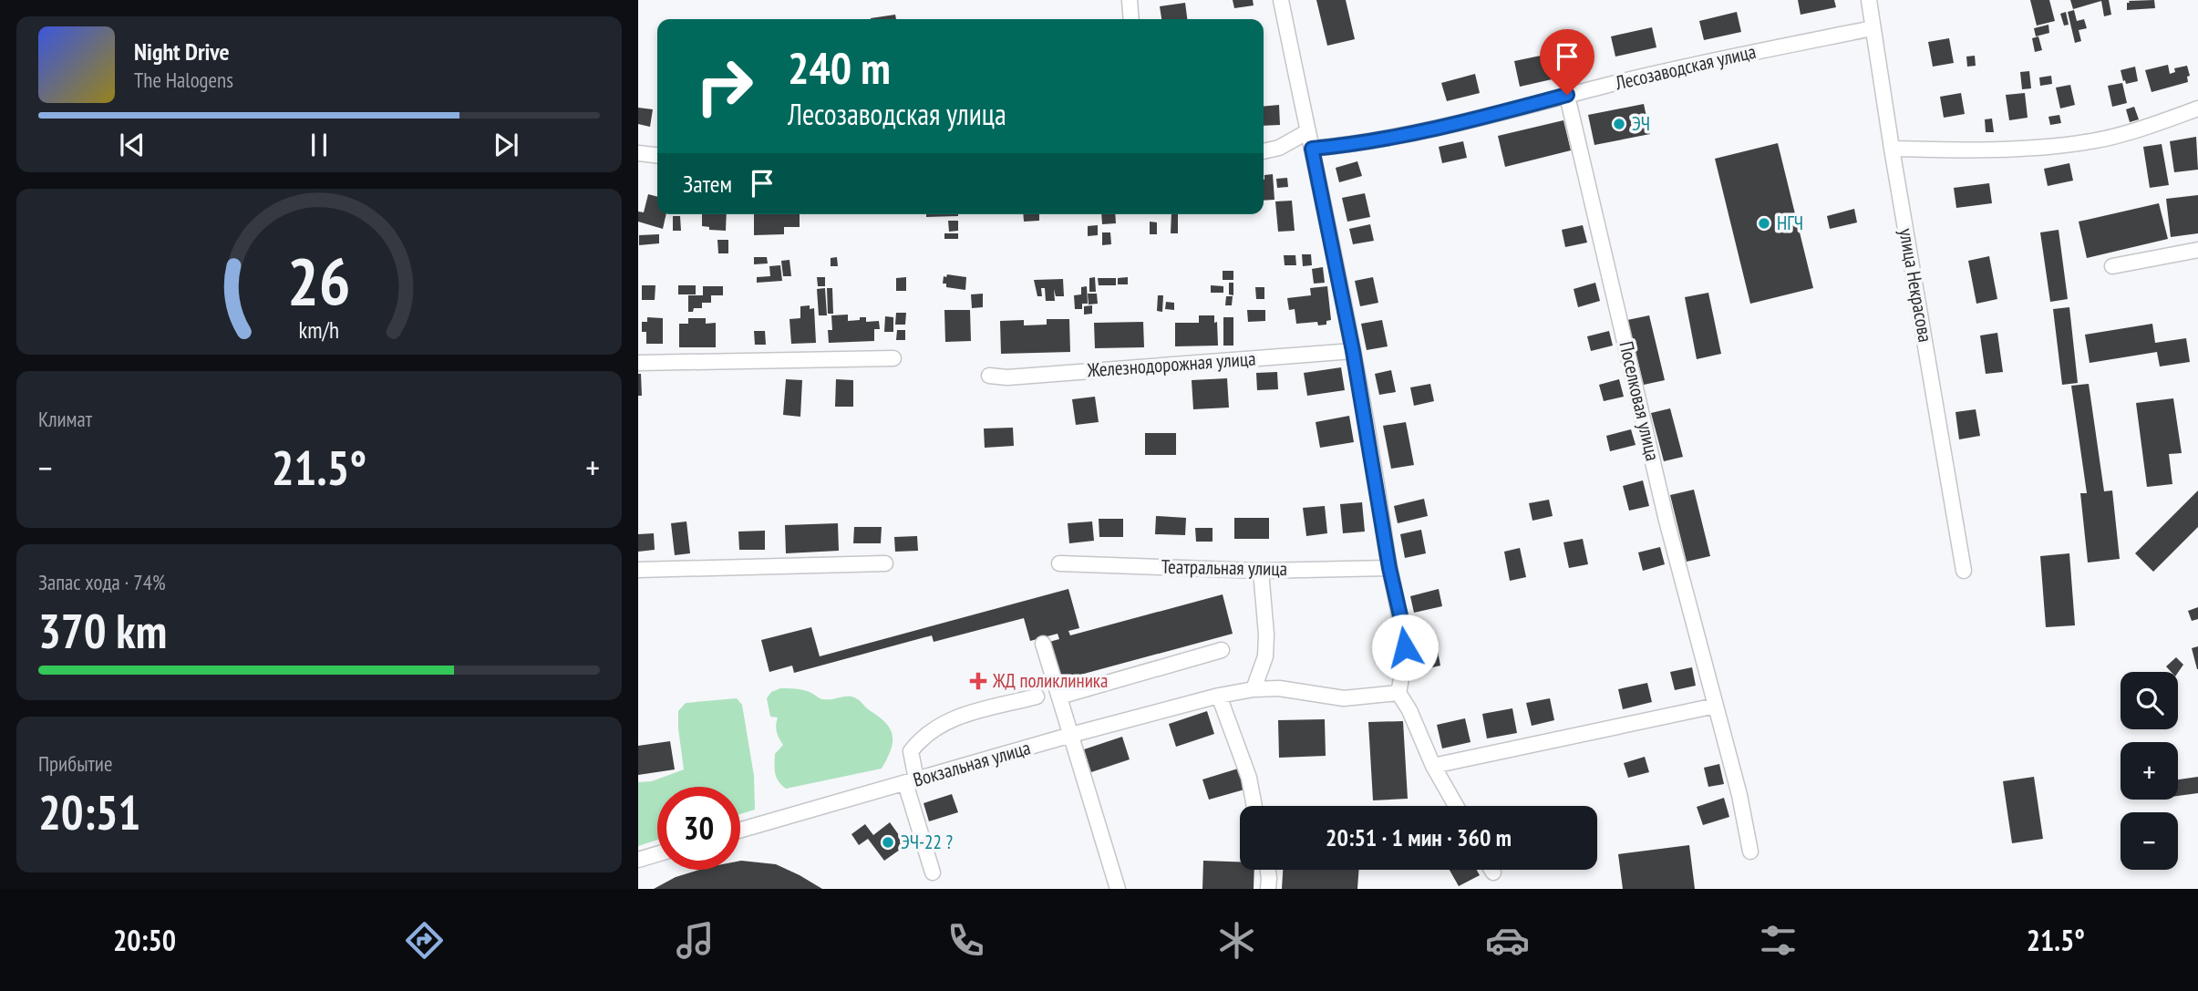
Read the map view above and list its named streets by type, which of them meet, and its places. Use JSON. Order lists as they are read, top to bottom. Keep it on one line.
{"streets":{"street":["Лесозаводская улица","улица Некрасова","Железнодорожная улица","Поселковая улица","Театральная улица","Вокзальная улица"]},"crossings":[["Лесозаводская улица","улица Некрасова"],["Лесозаводская улица","Поселковая улица"]],"places":{"other":["ЭЧ","НГЧ","ЭЧ-22 ?"],"health":["ЖД поликлиника"]},"page":{"turn":["240 m","Лесозаводская улица"],"song":["Night Drive","The Halogens"],"then":"Затем","tile":["Климат",["Запас хода · 74%","370 km"],["Прибытие","20:51"]],"heat":["−","21.5°","+"],"map_buttons":["+","−"],"limit":"30","trip":"20:51 · 1 мин · 360 m","tabs":["20:50","21.5°"],"gauge":["26","km/h"]}}
